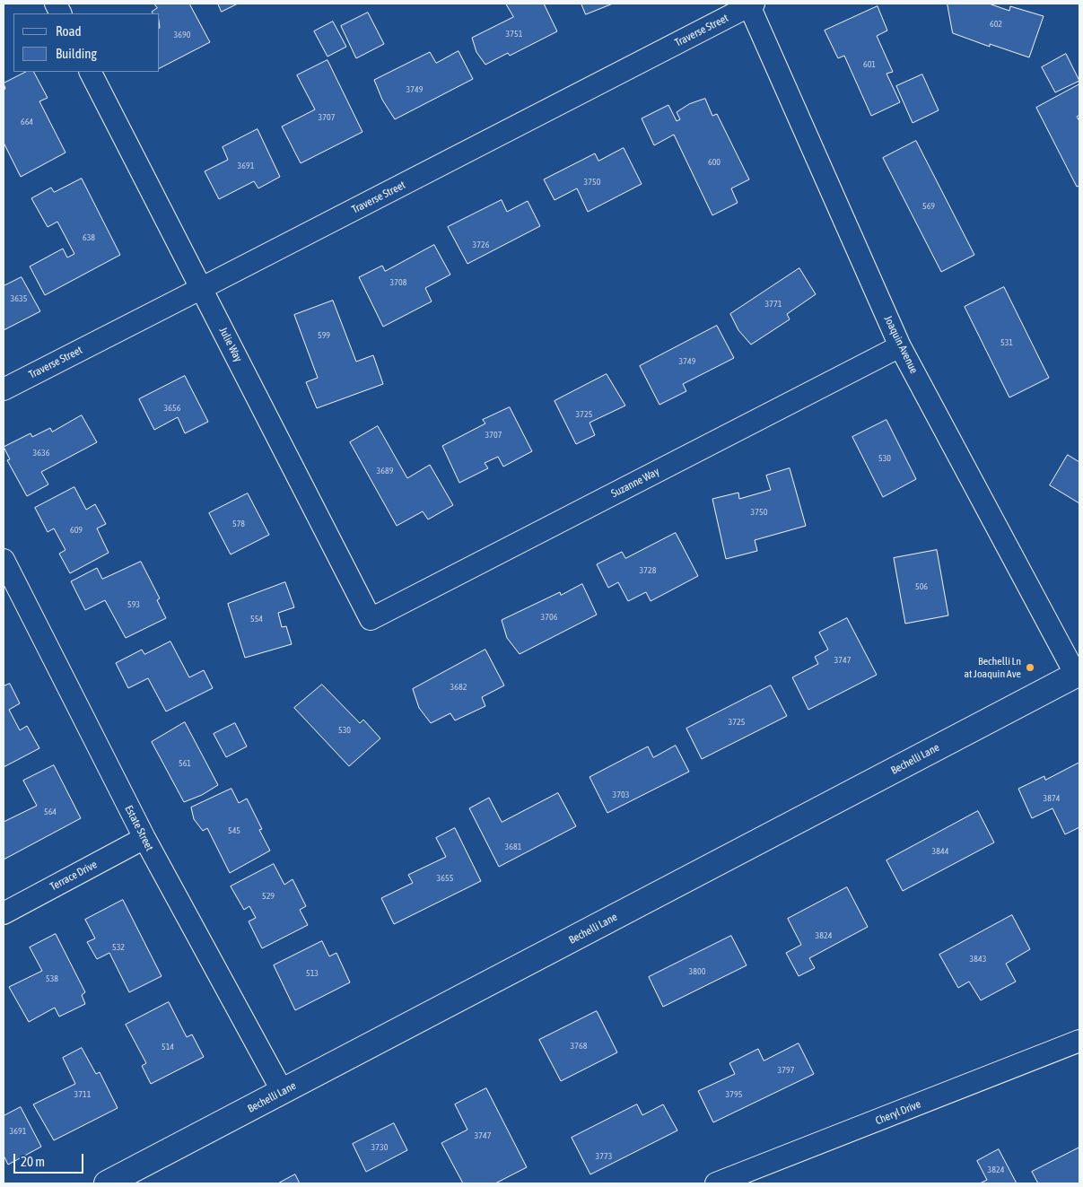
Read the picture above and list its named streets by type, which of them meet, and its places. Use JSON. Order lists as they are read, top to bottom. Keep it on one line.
{"streets":{"main road":["Bechelli Lane"],"street":["Traverse Street","Julie Way","Joaquin Avenue","Suzanne Way","Estate Street","Terrace Drive","Cheryl Drive"]},"crossings":[["Traverse Street","Julie Way"],["Traverse Street","Joaquin Avenue"],["Julie Way","Suzanne Way"],["Joaquin Avenue","Suzanne Way"],["Joaquin Avenue","Bechelli Lane"],["Bechelli Lane","Estate Street"],["Estate Street","Terrace Drive"]],"places":["Bechelli Ln at Joaquin Ave"],"house_numbers":["602","3751","3690","601","3749","3707","664","600","3691","3750","569","638","3726","3708","3635","3771","599","531","3749","3656","3725","3707","3636","530","3689","3750","578","609","3728","506","593","3706","554","3747","3682","3725","530","561","3703","3874","564","545","3681","3844","3655","529","3824","532","3843","3800","513","538","3768","514","3797","3711","3795","3691","3747","3730","3773","3824"],"legend":["Road","Building"],"scale_bar":"20 m"}
